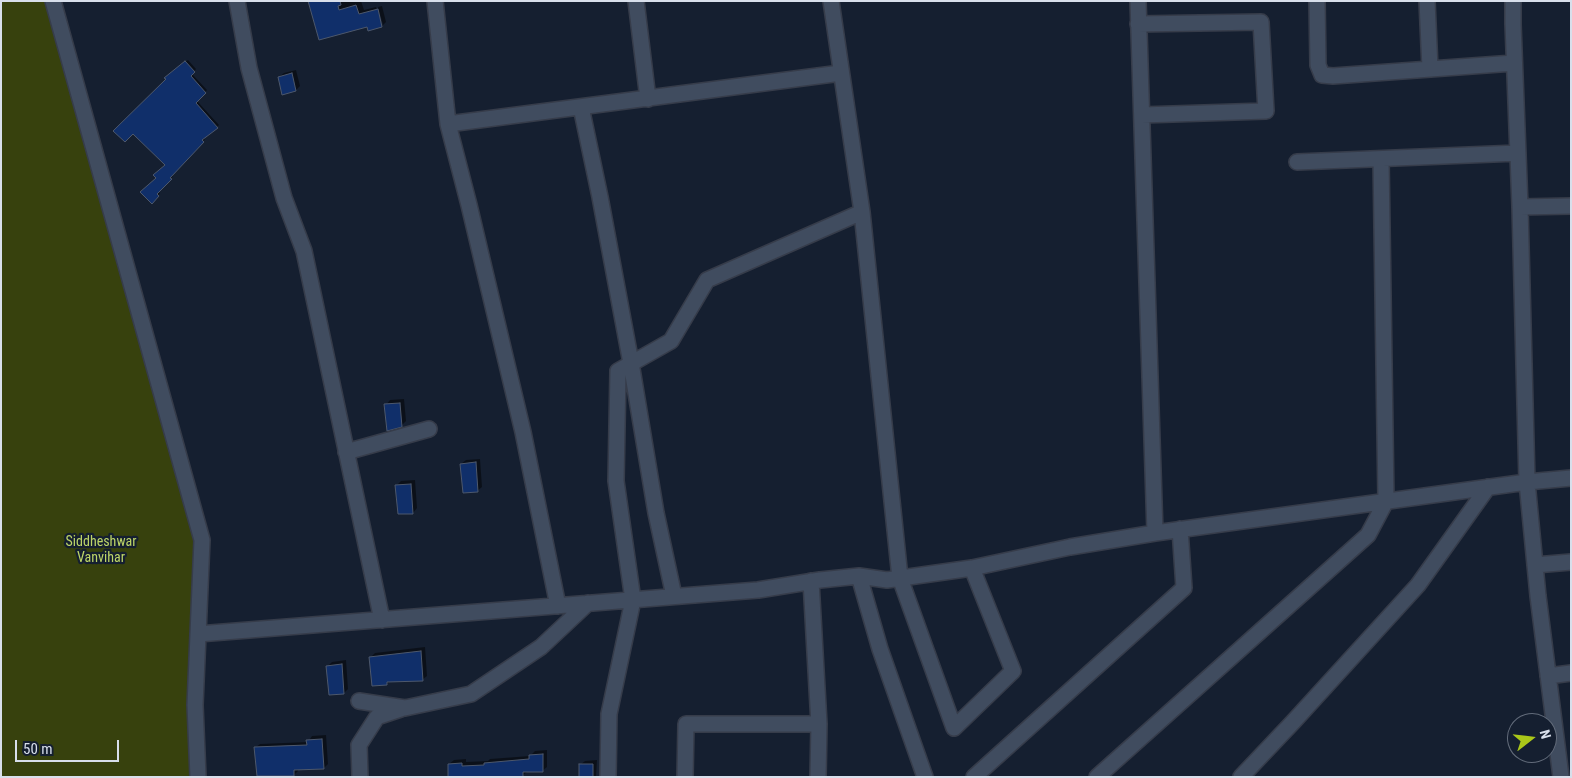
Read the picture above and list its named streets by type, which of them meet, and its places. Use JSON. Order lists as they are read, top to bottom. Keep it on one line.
{"parks":["Siddheshwar Vanvihar"],"scale_bar":"50 m","north":"right"}
